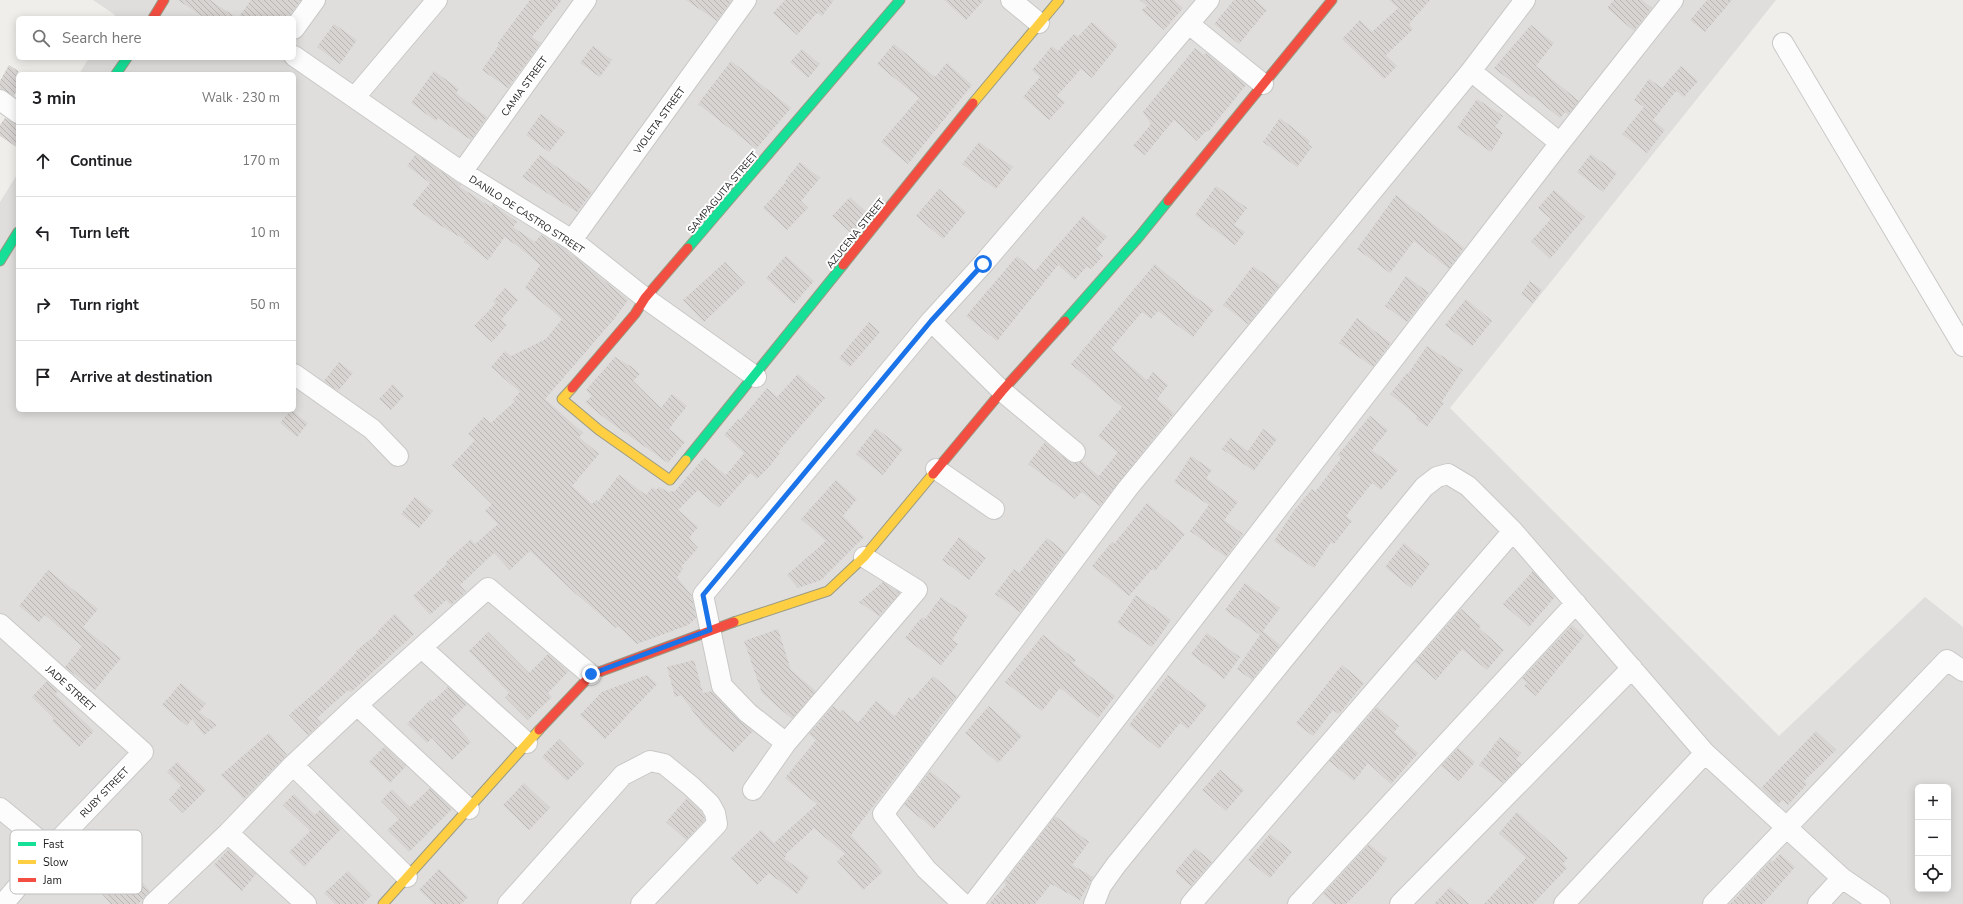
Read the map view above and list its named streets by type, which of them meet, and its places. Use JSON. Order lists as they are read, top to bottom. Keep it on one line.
{"streets":{"street":["CAMIA STREET","VIOLETA STREET","SAMPAGUITA STREET","DANILO DE CASTRO STREET","AZUCENA STREET","JADE STREET","RUBY STREET"]},"crossings":[["CAMIA STREET","DANILO DE CASTRO STREET"],["VIOLETA STREET","DANILO DE CASTRO STREET"],["SAMPAGUITA STREET","DANILO DE CASTRO STREET"],["SAMPAGUITA STREET","AZUCENA STREET"],["DANILO DE CASTRO STREET","AZUCENA STREET"],["JADE STREET","RUBY STREET"]],"legend":["Fast","Slow","Jam"],"page":{"search":"Search here","heading":["3 min","Walk · 230 m"],"list":[["Continue","170 m"],["Turn left","10 m"],["Turn right","50 m"],"Arrive at destination"],"map_buttons":["+","−"]}}
